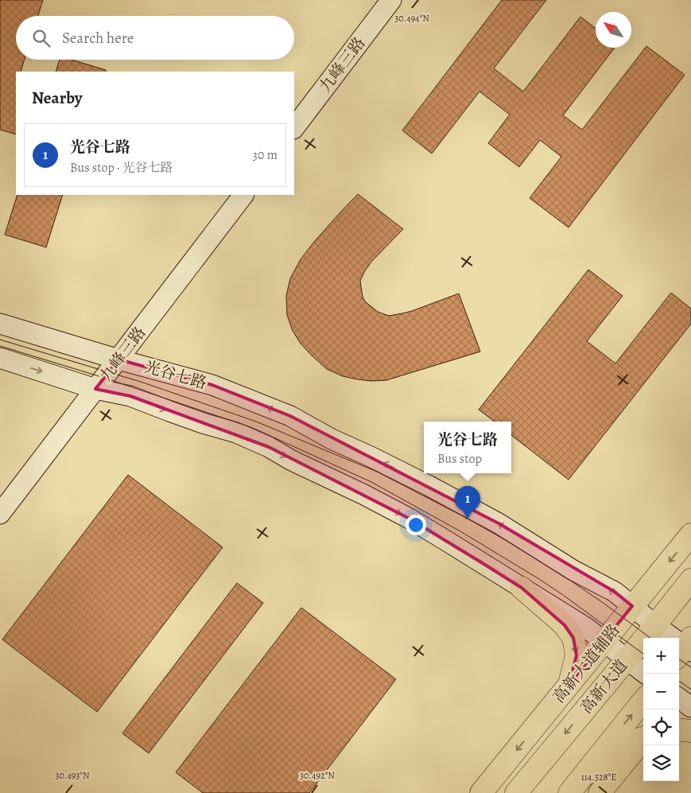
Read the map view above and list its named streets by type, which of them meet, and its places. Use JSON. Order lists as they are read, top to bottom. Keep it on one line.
{"streets":{"main road":["高新大道辅路","高新大道"],"street":["九峰三路","光谷七路"]},"crossings":[["九峰三路","光谷七路"],["光谷七路","高新大道辅路"],["光谷七路","高新大道"]],"north":"top left","page":{"search":"Search here","heading":"Nearby","list":[{"mark":"1","name":"光谷七路","note":"Bus stop · 光谷七路","value":"30 m"}],"popup":["光谷七路","Bus stop"],"pins":"1","map_buttons":["+","−"]},"coordinates":["30.494°N","30.493°N","30.492°N","114.528°E"]}
